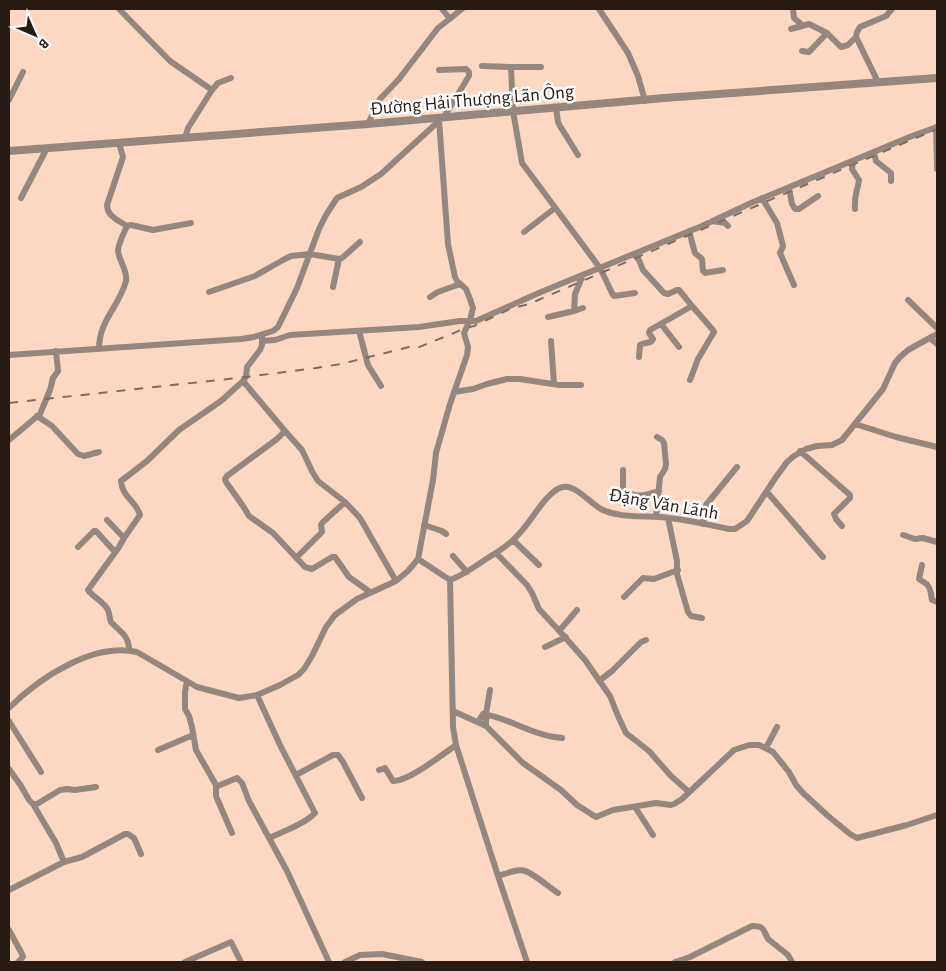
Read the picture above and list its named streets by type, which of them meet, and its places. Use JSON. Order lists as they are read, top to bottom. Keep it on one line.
{"streets":{"street":["Đường Hải Thượng Lãn Ông","Đặng Văn Lãnh"]},"north":"bottom right"}
